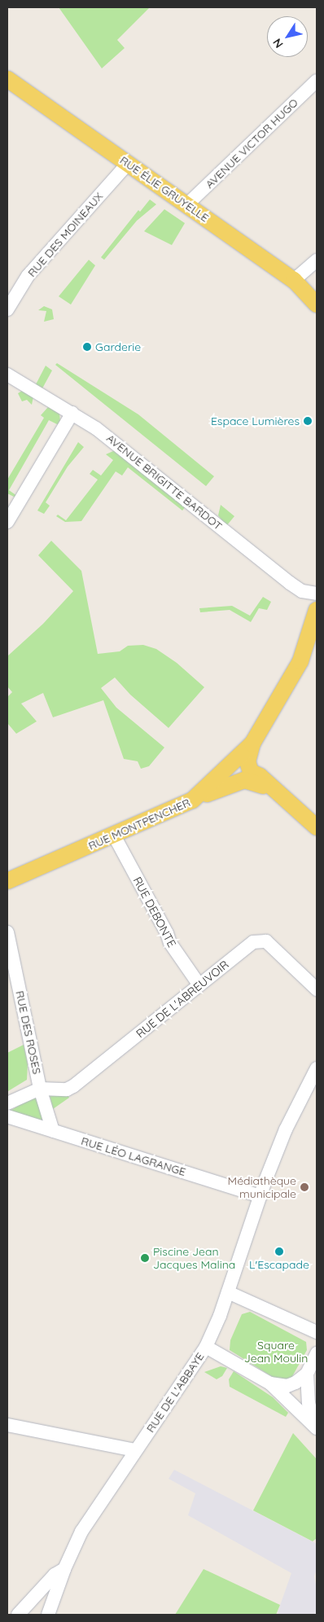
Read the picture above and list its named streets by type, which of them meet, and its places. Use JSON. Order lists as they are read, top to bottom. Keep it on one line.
{"streets":{"main road":["RUE ÉLIE GRUYELLE","RUE MONTPENCHER"],"street":["AVENUE VICTOR HUGO","RUE DES MOINEAUX","AVENUE BRIGITTE BARDOT","RUE DEBONTE","RUE DE L'ABREUVOIR","RUE DES ROSES","RUE LÉO LAGRANGE","RUE DE L'ABBAYE"]},"crossings":[["AVENUE VICTOR HUGO","RUE ÉLIE GRUYELLE"],["RUE ÉLIE GRUYELLE","RUE DES MOINEAUX"],["RUE MONTPENCHER","RUE DEBONTE"],["RUE DEBONTE","RUE DE L'ABREUVOIR"],["RUE DE L'ABREUVOIR","RUE DES ROSES"],["RUE DES ROSES","RUE LÉO LAGRANGE"],["RUE LÉO LAGRANGE","RUE DE L'ABBAYE"]],"parks":["Square Jean Moulin"],"places":["Garderie","Espace Lumières","Médiathèque municipale","L'Escapade","Piscine Jean Jacques Malina"],"north":"bottom left"}
